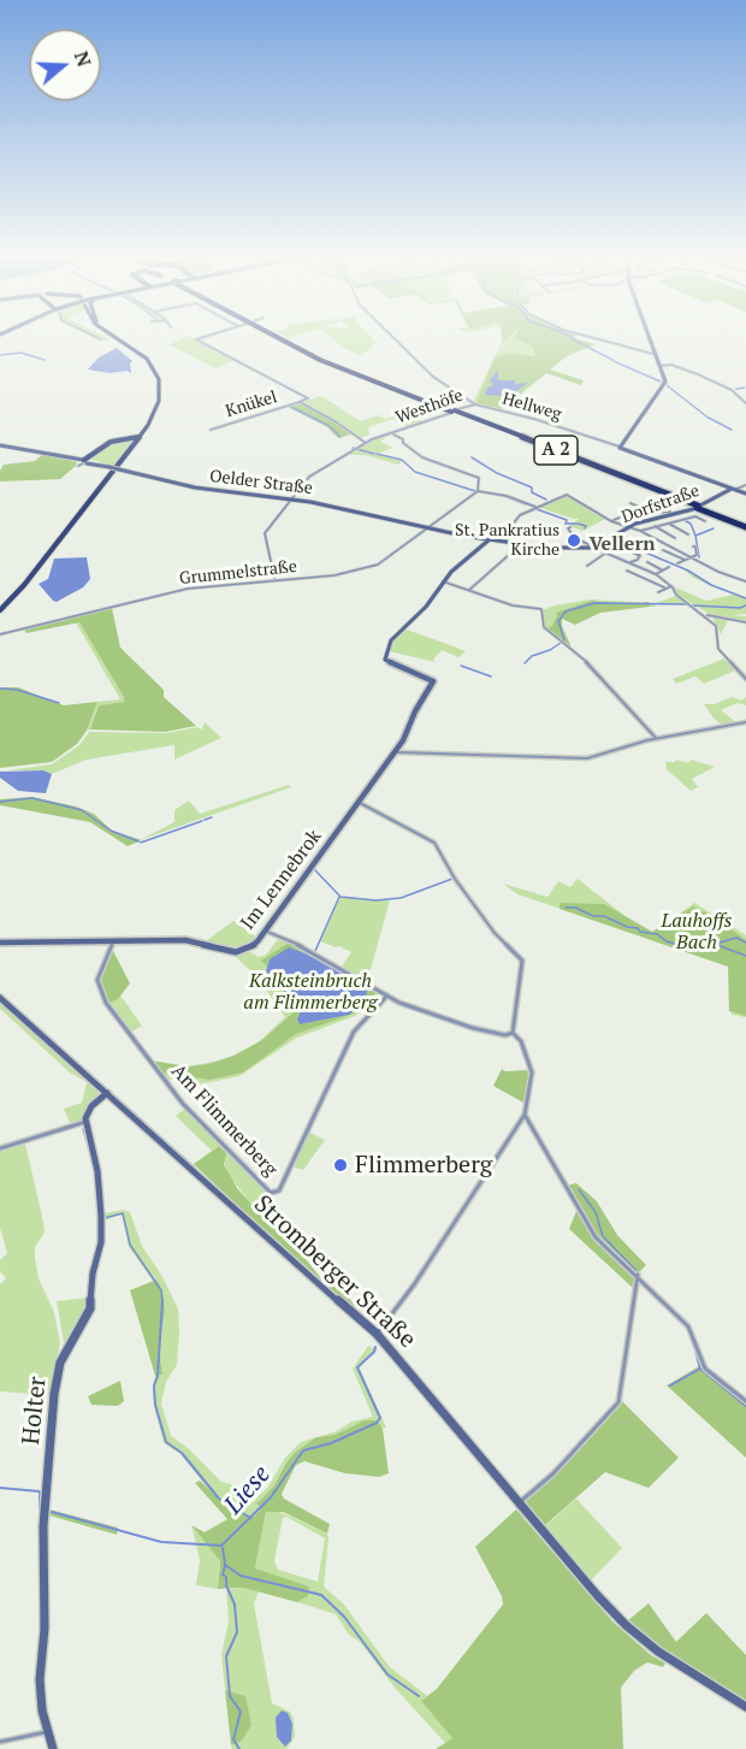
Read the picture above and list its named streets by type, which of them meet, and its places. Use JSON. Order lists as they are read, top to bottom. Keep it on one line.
{"streets":{"highway":["A 2"],"street":["Knükel","Westhöfe","Hellweg","Oelder Straße","Dorfstraße","Grummelstraße","Im Lennebrok","Am Flimmerberg","Stromberger Straße","Holter"]},"crossings":[["Knükel","Westhöfe"],["Westhöfe","Hellweg"],["Westhöfe","Oelder Straße"],["Westhöfe","Grummelstraße"],["Hellweg","Dorfstraße"],["Oelder Straße","Grummelstraße"],["Im Lennebrok","Am Flimmerberg"]],"districts":["Vellern"],"water":["Liese"],"parks":["Lauhoffs Bach","Kalksteinbruch am Flimmerberg"],"places":["St. Pankratius Kirche","Flimmerberg"],"north":"right"}
